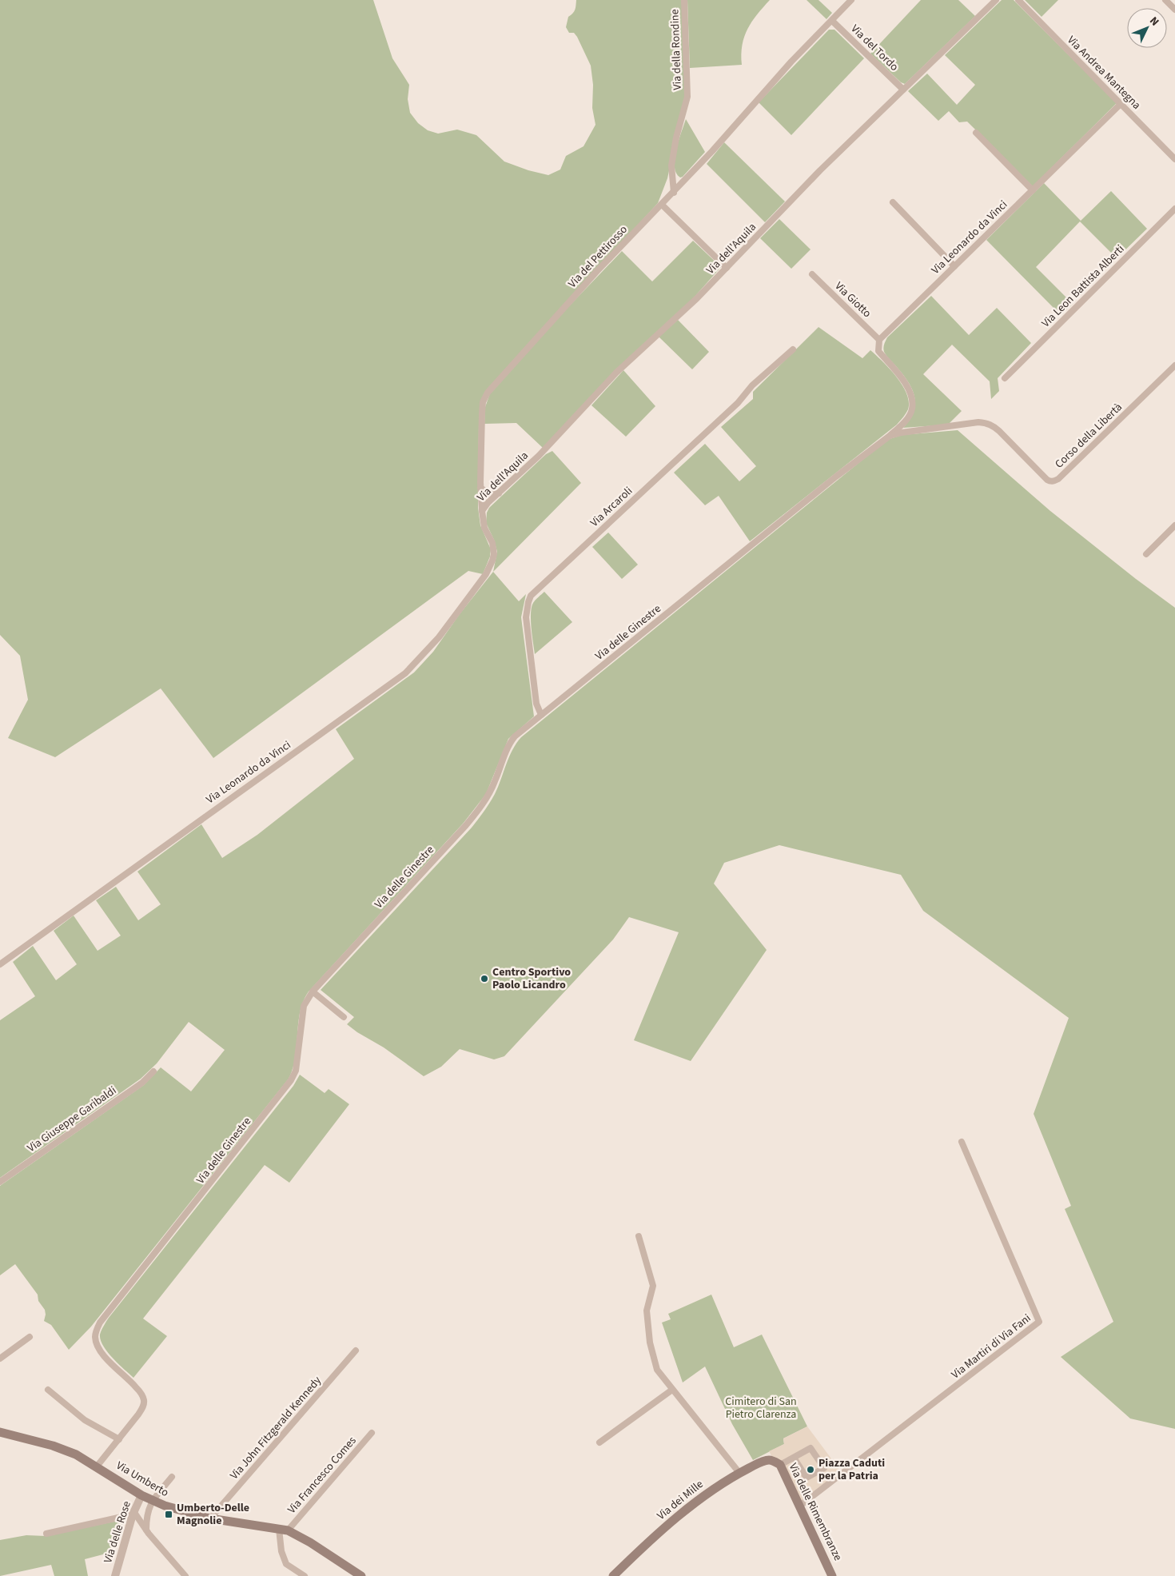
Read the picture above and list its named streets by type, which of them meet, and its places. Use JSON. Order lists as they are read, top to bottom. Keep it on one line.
{"streets":{"main road":["Via Umberto","Via dei Mille","Via delle Rimembranze"],"street":["Via del Tordo","Via della Rondine","Via Andrea Mantegna","Via Leonardo da Vinci","Via dell'Aquila","Via del Pettirosso","Via Leon Battista Alberti","Via Giotto","Corso della Libertà","Via Arcaroli","Via delle Ginestre","Via Giuseppe Garibaldi","Via Martiri di Via Fani","Via John Fitzgerald Kennedy","Via Francesco Comes","Via delle Rose"]},"crossings":[["Via del Tordo","Via dell'Aquila"],["Via del Tordo","Via del Pettirosso"],["Via della Rondine","Via del Pettirosso"],["Via Andrea Mantegna","Via Leonardo da Vinci"],["Via Leonardo da Vinci","Via del Pettirosso"],["Via Leonardo da Vinci","Via Giotto"],["Via dell'Aquila","Via del Pettirosso"],["Corso della Libertà","Via delle Ginestre"],["Via Arcaroli","Via delle Ginestre"],["Via delle Ginestre","Via Umberto"],["Via Martiri di Via Fani","Via delle Rimembranze"],["Via John Fitzgerald Kennedy","Via Umberto"],["Via Francesco Comes","Via Umberto"],["Via Umberto","Via delle Rose"],["Via dei Mille","Via delle Rimembranze"]],"parks":["Cimitero di San Pietro Clarenza"],"places":{"other":["Centro Sportivo Paolo Licandro","Piazza Caduti per la Patria"],"transit":["Umberto-Delle Magnolie"]},"north":"top right"}
